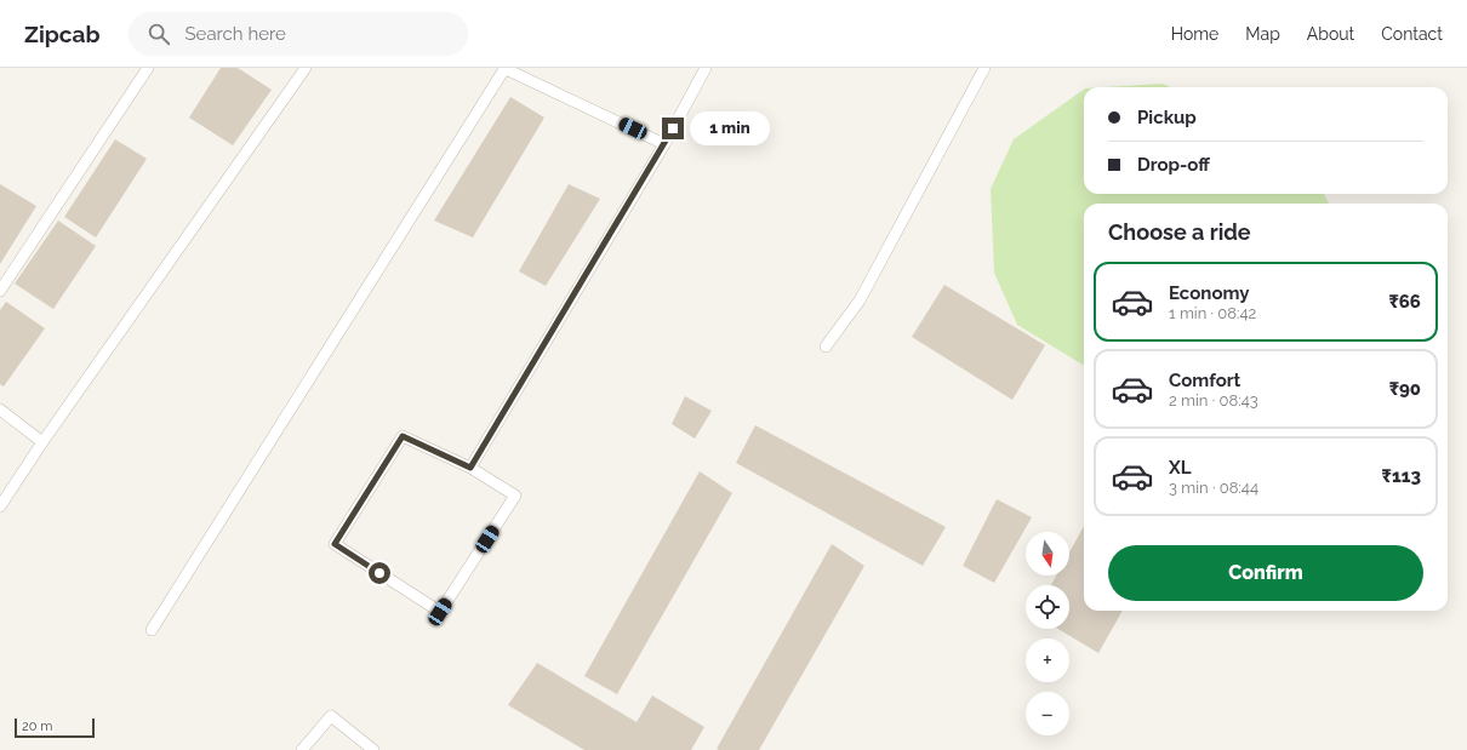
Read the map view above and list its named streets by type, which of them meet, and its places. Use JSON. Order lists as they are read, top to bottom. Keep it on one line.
{"scale_bar":"20 m","north":"bottom","page":{"header":"Zipcab","search":"Search here","nav":["Home","Map","About","Contact"],"banner":["Pickup","Drop-off"],"bubble":"1 min","heading":"Choose a ride","list":[{"name":"Economy","note":"1 min · 08:42","value":"₹66"},{"name":"Comfort","note":"2 min · 08:43","value":"₹90"},{"name":"XL","note":"3 min · 08:44","value":"₹113"}],"map_buttons":["+","−"],"buttons":"Confirm","scale":"20 m"}}
